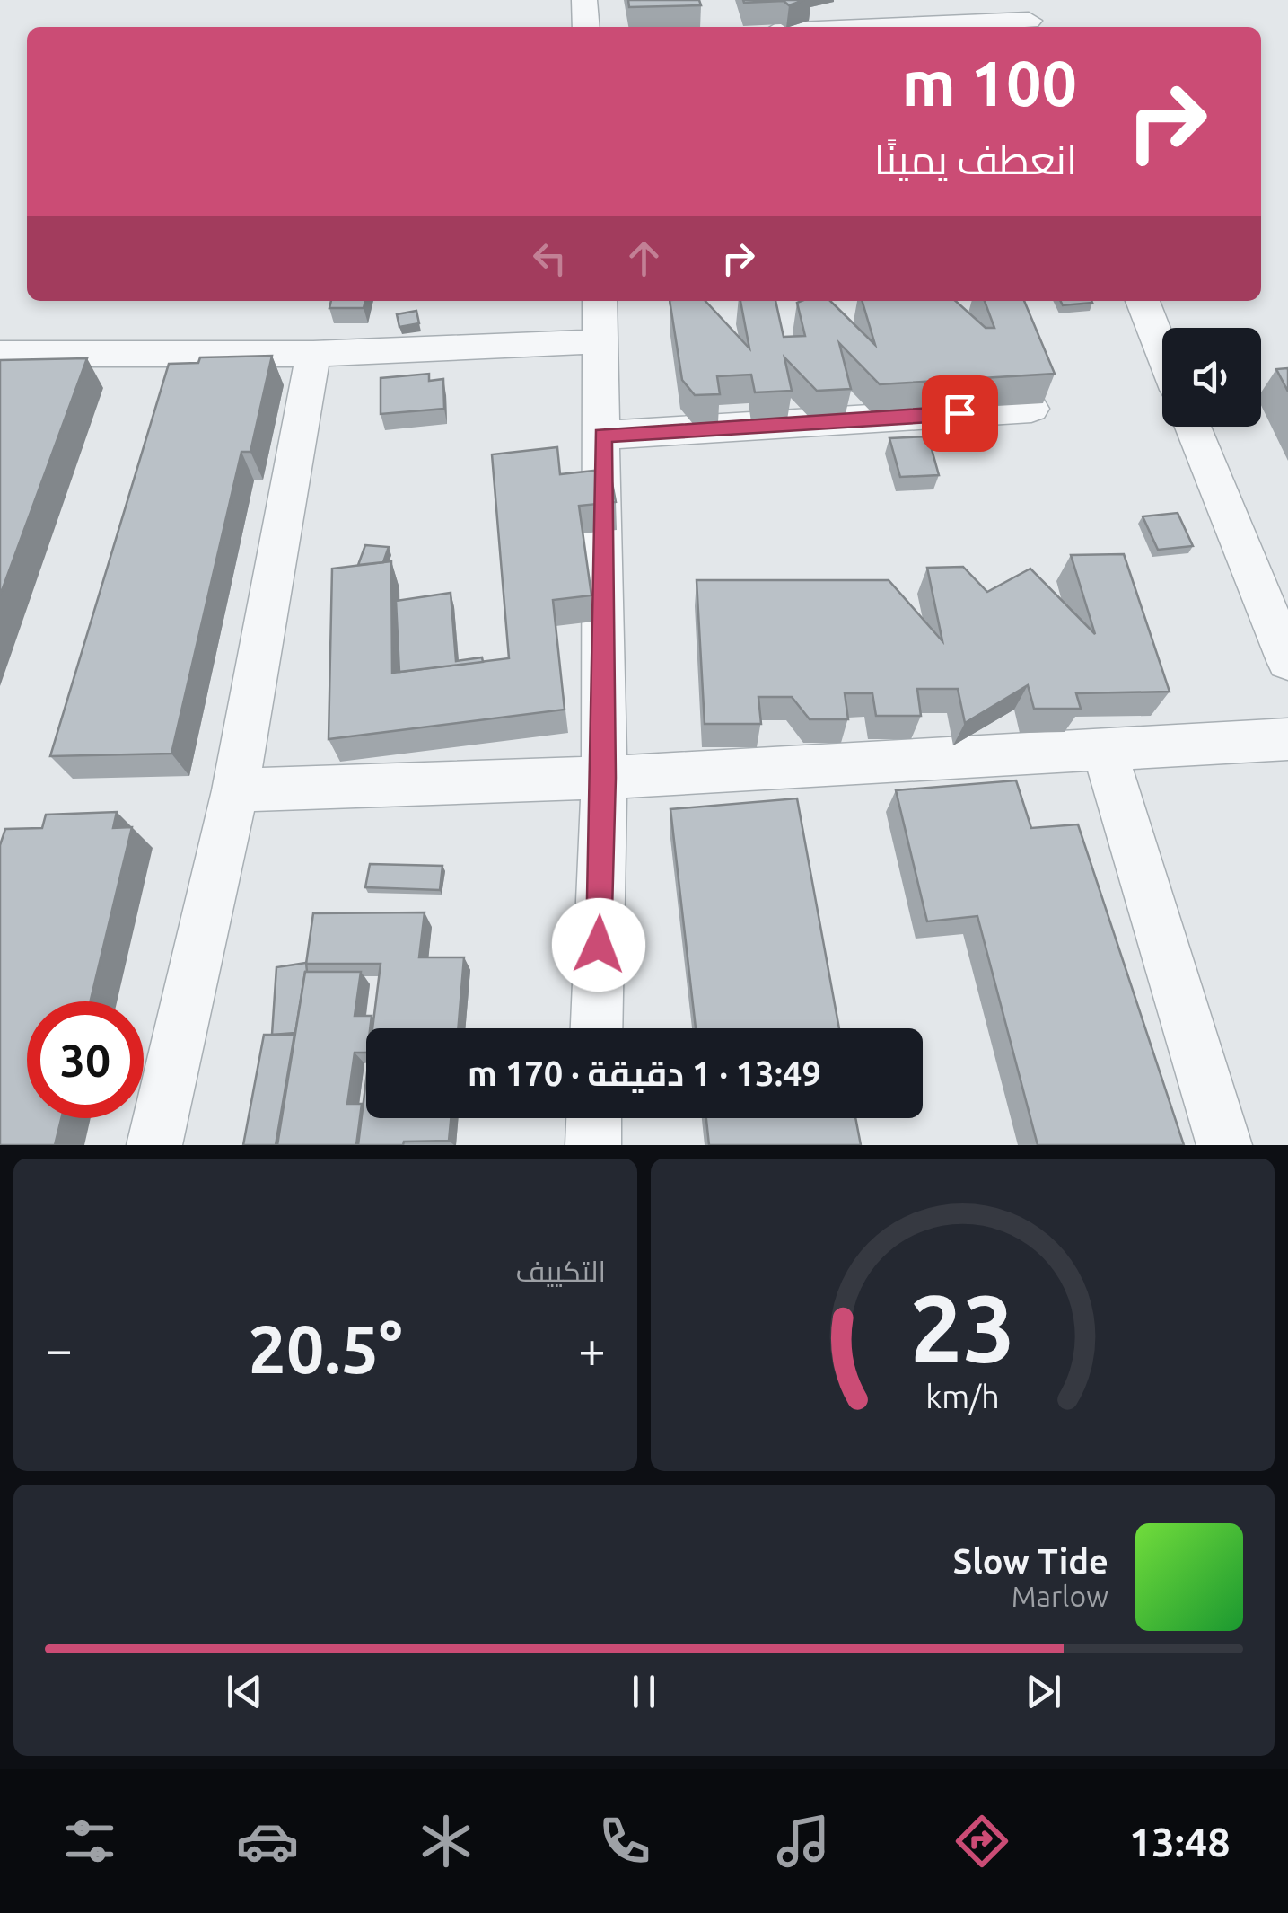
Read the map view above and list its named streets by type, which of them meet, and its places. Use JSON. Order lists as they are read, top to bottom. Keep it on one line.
{"page":{"turn":["100 m","انعطف يمينًا"],"limit":"30","trip":"13:49 · 1 دقيقة · 170 m","tile":"التكييف","heat":["−","20.5°","+"],"song":["Slow Tide","Marlow"],"tabs":"13:48","gauge":["23","km/h"]}}
